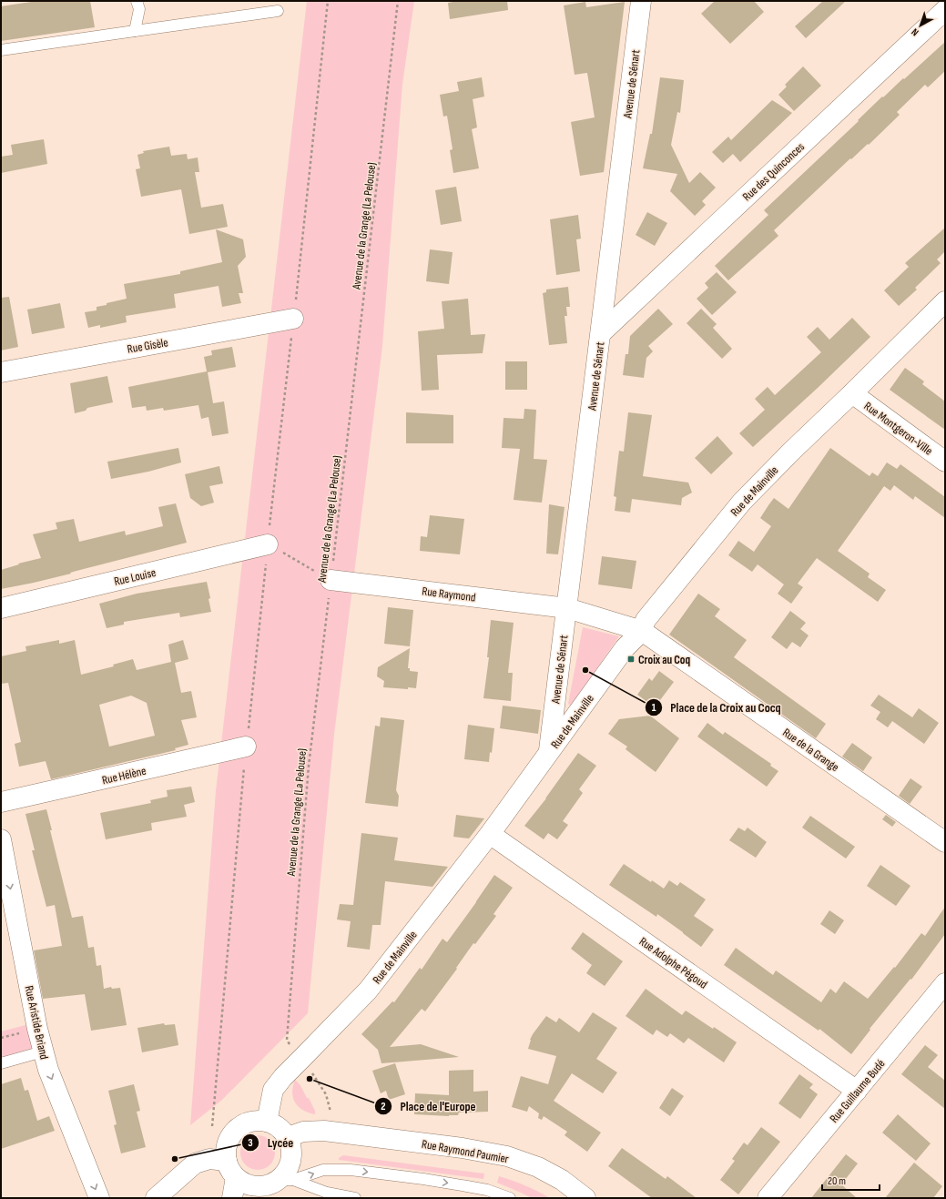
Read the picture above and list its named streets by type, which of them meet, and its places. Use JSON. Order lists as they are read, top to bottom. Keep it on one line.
{"streets":{"street":["Avenue de Sénart","Rue des Quinconces","Rue Gisèle","Rue Montgeron-Ville","Rue de Mainville","Rue Louise","Rue Raymond","Rue de la Grange","Rue Hélène","Rue Adolphe Pégoud","Rue Aristide Briand","Rue Guillaume Budé","Rue Raymond Paumier"],"path":["Avenue de la Grange (La Pelouse)"]},"crossings":[["Avenue de Sénart","Rue des Quinconces"],["Avenue de Sénart","Rue de Mainville"],["Avenue de Sénart","Rue Raymond"],["Avenue de la Grange (La Pelouse)","Rue Raymond"],["Rue Montgeron-Ville","Rue de Mainville"],["Rue de Mainville","Rue Raymond"],["Rue de Mainville","Rue de la Grange"],["Rue de Mainville","Rue Adolphe Pégoud"],["Rue de Mainville","Rue Raymond Paumier"],["Rue Raymond","Rue de la Grange"],["Rue Adolphe Pégoud","Rue Guillaume Budé"]],"one_way":["Rue Aristide Briand"],"places":{"transit":["Croix au Coq"],"other":["Place de la Croix au Cocq","Place de l'Europe","Lycée"]},"scale_bar":"20 m","north":"bottom left"}
